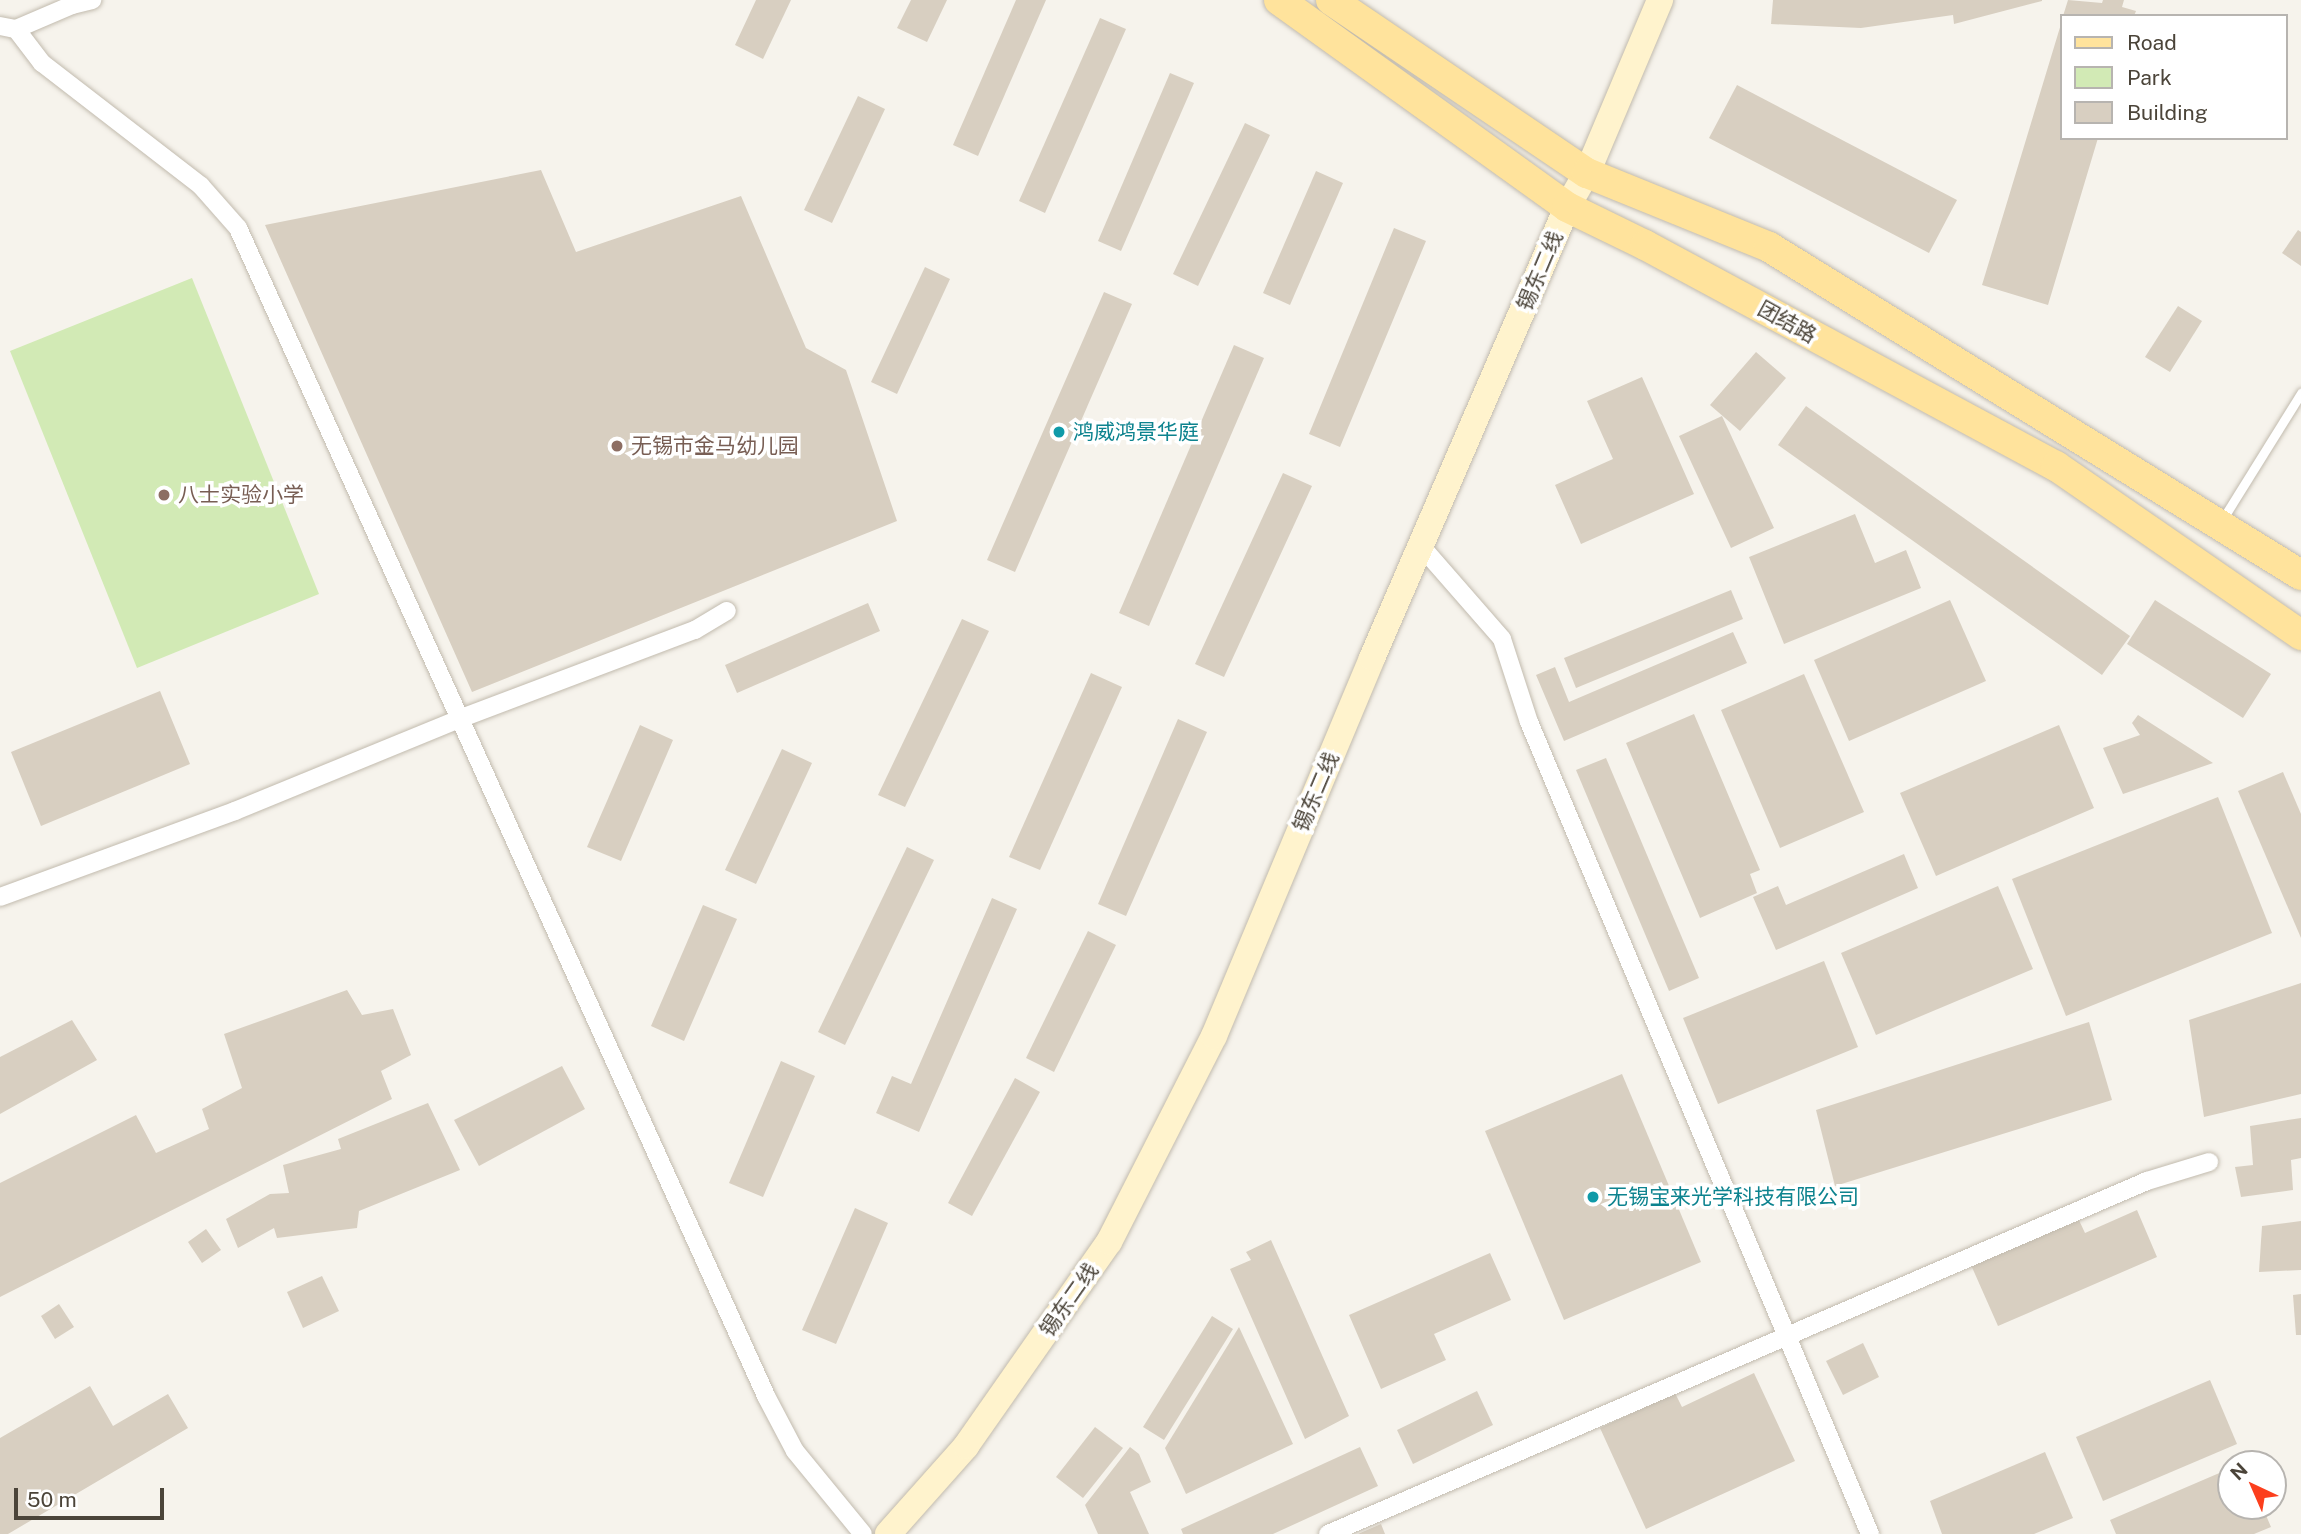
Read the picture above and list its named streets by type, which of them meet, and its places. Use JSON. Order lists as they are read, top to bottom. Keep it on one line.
{"streets":{"main road":["锡东二线","团结路"]},"crossings":[["锡东二线","团结路"]],"places":["鸿威鸿景华庭","无锡市金马幼儿园","八士实验小学","无锡宝来光学科技有限公司"],"legend":["Road","Park","Building"],"scale_bar":"50 m","north":"top left"}
